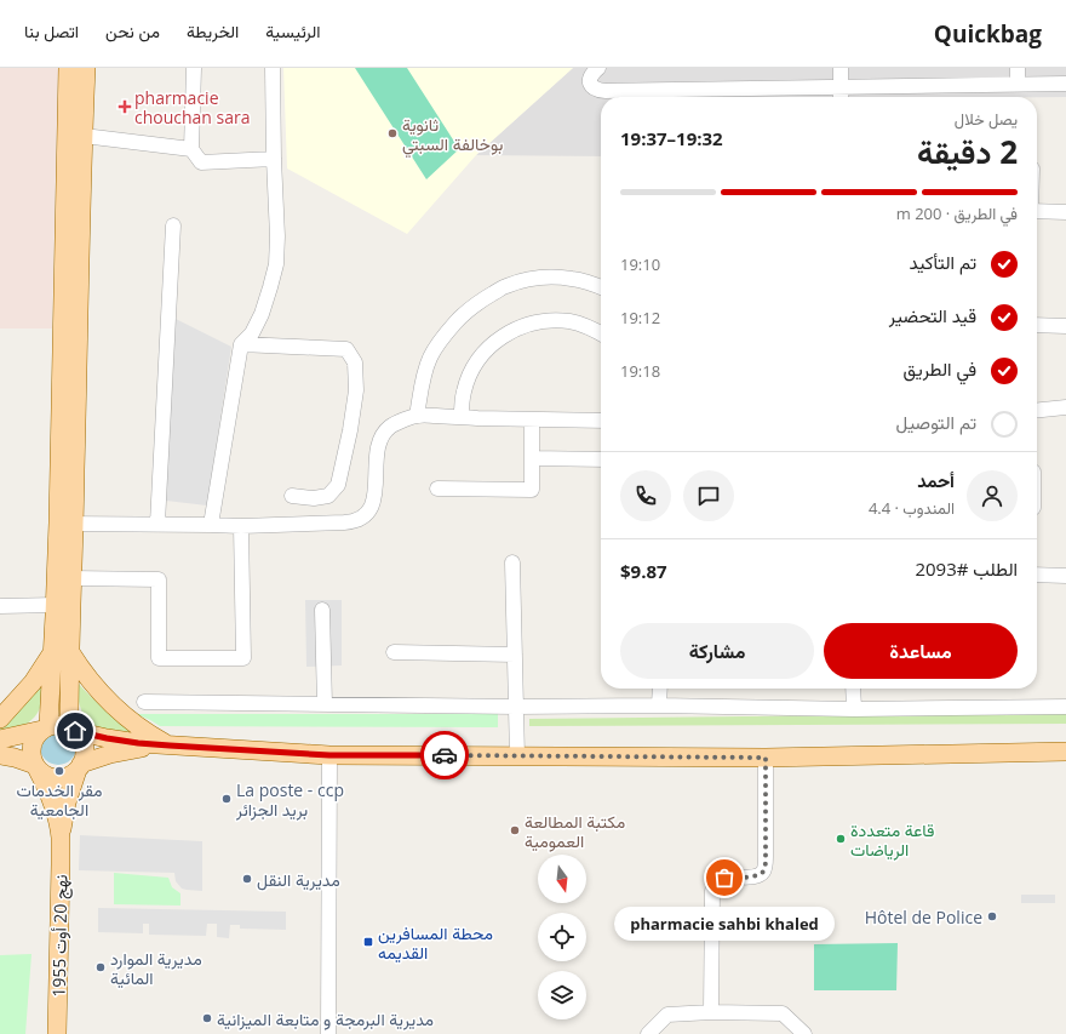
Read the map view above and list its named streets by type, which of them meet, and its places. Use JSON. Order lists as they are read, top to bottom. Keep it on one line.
{"streets":{"main road":["نهج 20 أوت 1955"]},"places":{"health":["pharmacie chouchan sara"],"other":["ثانوية بوخالفة السبتي","مقر الخدمات الجامعية","La poste - ccp بريد الجزائر","مكتبة المطالعة العمومية","قاعة متعددة الرياضات","pharmacie sahbi khaled","مديرية النقل","Hôtel de Police","مديرية الموارد المائية","مديرية البرمجة و متابعة الميزانية"],"transit":["محطة المسافرين القديمه"]},"north":"bottom","page":{"header":"Quickbag","nav":["الرئيسية","الخريطة","من نحن","اتصل بنا"],"heading":["2 دقيقة","يصل خلال","19:32–19:37"],"panel":["أحمد","المندوب · 4.4","الطلب #2093","$9.87"],"bar":"في الطريق · 200 m","list":[["تم التأكيد","19:10"],["قيد التحضير","19:12"],["في الطريق","19:18"],"تم التوصيل"],"buttons":["مساعدة","مشاركة"],"bubble":"pharmacie sahbi khaled"}}
